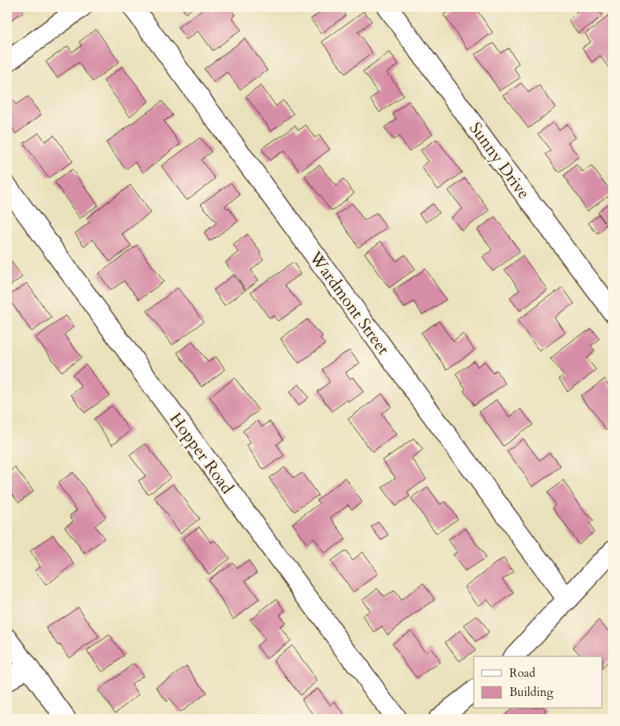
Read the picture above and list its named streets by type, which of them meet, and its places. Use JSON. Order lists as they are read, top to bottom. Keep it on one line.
{"streets":{"street":["Sunny Drive","Wardmont Street","Hopper Road"]},"legend":["Road","Building"]}
